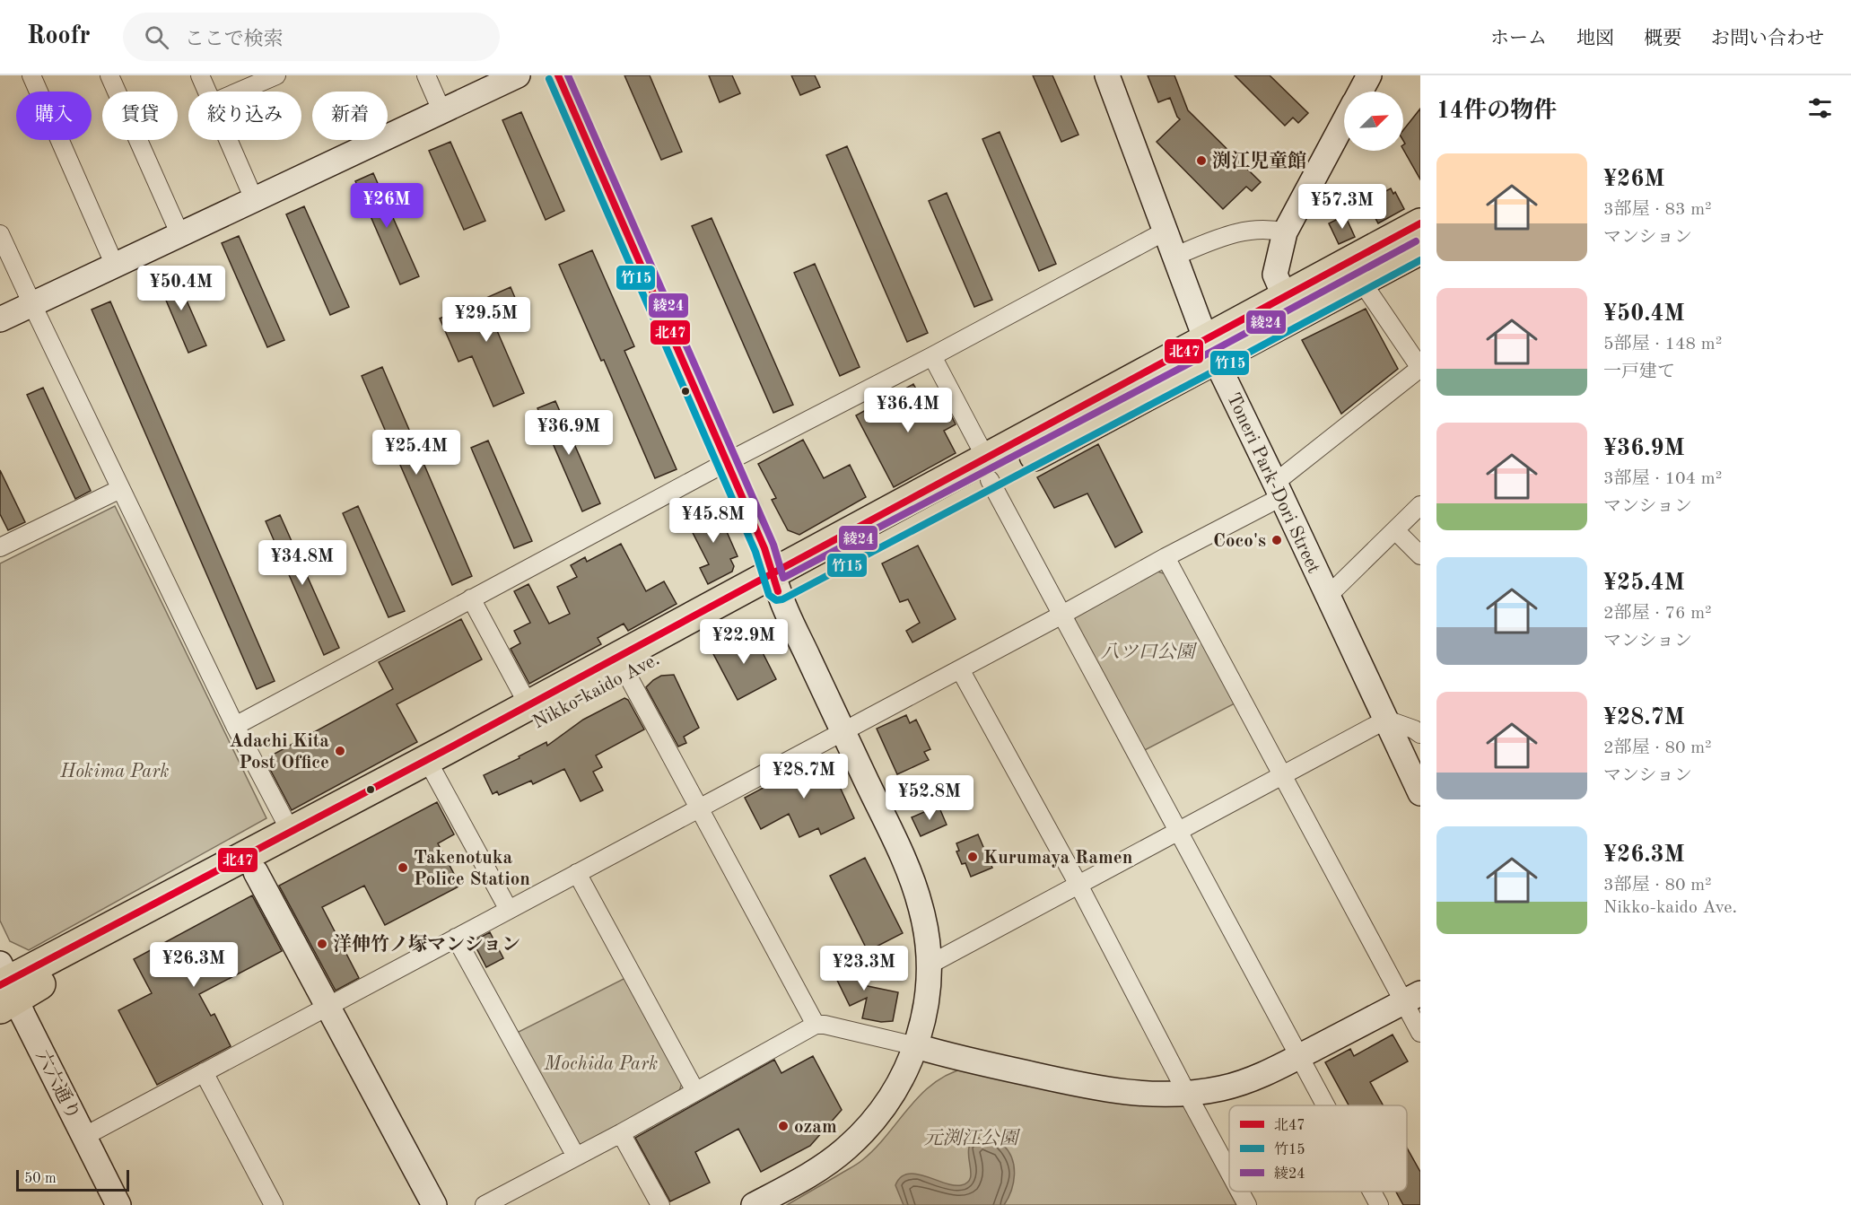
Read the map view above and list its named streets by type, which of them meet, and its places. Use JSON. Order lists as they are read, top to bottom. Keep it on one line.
{"streets":{"highway":["Nikko-kaido Ave."],"street":["Toneri Park-Dori Street","六六通り"]},"crossings":[["Toneri Park-Dori Street","Nikko-kaido Ave."],["Nikko-kaido Ave.","六六通り"]],"parks":["八ツ口公園","Hokima Park","Mochida Park","元渕江公園"],"places":["渕江児童館","Coco's","Adachi Kita Post Office","Kurumaya Ramen","Takenotuka Police Station","洋伸竹ノ塚マンション","ozam"],"lines":["transit line 北47","transit line 綾24","transit line 竹15"],"legend":["北47","竹15","綾24"],"scale_bar":"50 m","north":"top right","page":{"header":"Roofr","search":"ここで検索","nav":["ホーム","地図","概要","お問い合わせ"],"heading":"14件の物件","chip":["購入","賃貸","絞り込み","新着"],"list":[{"name":"¥26M","note":"3部屋 · 83 m² · マンション"},{"name":"¥50.4M","note":"5部屋 · 148 m² · 一戸建て"},{"name":"¥36.9M","note":"3部屋 · 104 m² · マンション"},{"name":"¥25.4M","note":"2部屋 · 76 m² · マンション"},{"name":"¥28.7M","note":"2部屋 · 80 m² · マンション"},{"name":"¥26.3M","note":"3部屋 · 80 m² · Nikko-kaido Ave."}],"price":["¥26M","¥57.3M","¥50.4M","¥29.5M","¥36.4M","¥36.9M","¥25.4M","¥45.8M","¥34.8M","¥22.9M","¥28.7M","¥52.8M","¥26.3M","¥23.3M"],"scale":"50 m"}}
